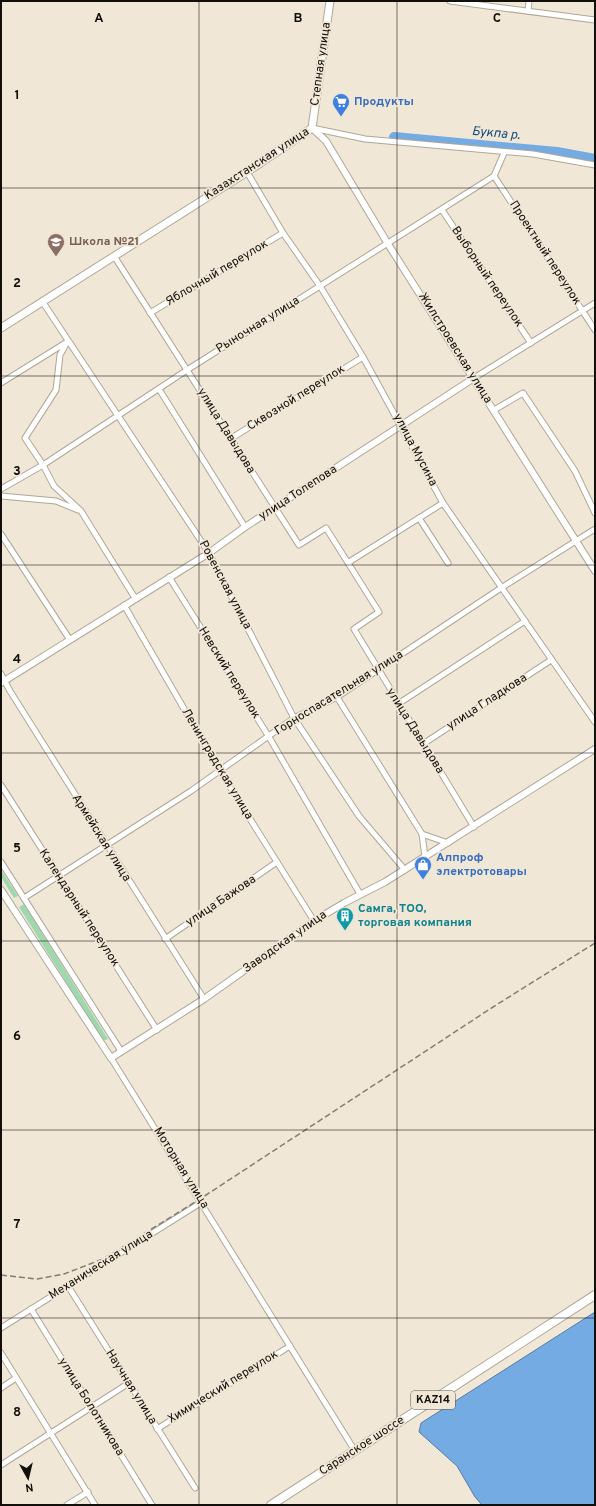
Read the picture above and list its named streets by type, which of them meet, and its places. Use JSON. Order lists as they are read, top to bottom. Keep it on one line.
{"streets":{"highway":["KAZ14","Саранское шоссе"],"main road":["Степная улица","Казахстанская улица"],"street":["Проектный переулок","Яблочный переулок","Выборный переулок","Рыночная улица","Жилстроевская улица","Сквозной переулок","улица Давыдова","улица Мусина","улица Толепова","Ровенская улица","Невский переулок","Горноспасательная улица","улица Гладкова","Ленинградская улица","Армейская улица","улица Бажова","Календарный переулок","Заводская улица","Моторная улица","Механическая улица","Научная улица","Химический переулок","улица Болотникова"]},"crossings":[["Степная улица","Казахстанская улица"],["Степная улица","Жилстроевская улица"],["Казахстанская улица","Жилстроевская улица"],["Казахстанская улица","улица Давыдова"],["Казахстанская улица","улица Мусина"],["Казахстанская улица","Ровенская улица"],["Проектный переулок","Рыночная улица"],["Проектный переулок","улица Толепова"],["Яблочный переулок","улица Давыдова"],["Яблочный переулок","улица Мусина"],["Выборный переулок","Рыночная улица"],["Выборный переулок","улица Толепова"],["Рыночная улица","Жилстроевская улица"],["Рыночная улица","улица Давыдова"],["Рыночная улица","улица Мусина"],["Рыночная улица","Ровенская улица"],["Жилстроевская улица","улица Толепова"],["Жилстроевская улица","Горноспасательная улица"],["Сквозной переулок","улица Давыдова"],["Сквозной переулок","улица Мусина"],["улица Давыдова","улица Толепова"],["улица Давыдова","Горноспасательная улица"],["улица Давыдова","улица Гладкова"],["улица Давыдова","Заводская улица"],["улица Мусина","улица Толепова"],["улица Мусина","Горноспасательная улица"],["улица Мусина","улица Гладкова"],["улица Толепова","Ровенская улица"],["улица Толепова","Невский переулок"],["улица Толепова","Ленинградская улица"],["улица Толепова","Армейская улица"],["Ровенская улица","Горноспасательная улица"],["Ровенская улица","Заводская улица"],["Невский переулок","Горноспасательная улица"],["Невский переулок","Заводская улица"],["Горноспасательная улица","Ленинградская улица"],["Горноспасательная улица","Армейская улица"],["Горноспасательная улица","Календарный переулок"],["Ленинградская улица","улица Бажова"],["Ленинградская улица","Заводская улица"],["Армейская улица","улица Бажова"],["Армейская улица","Заводская улица"],["Календарный переулок","Заводская улица"],["Заводская улица","Моторная улица"],["Моторная улица","Механическая улица"],["Моторная улица","Химический переулок"],["Моторная улица","Саранское шоссе"],["Механическая улица","Научная улица"],["Механическая улица","улица Болотникова"],["Научная улица","Химический переулок"]],"water":["Букпа р."],"places":{"supermarket":["Продукты"],"school or university":["Школа №21"],"shop":["Алпроф электротовары"],"building":["Самга, ТОО, торговая компания"]},"north":"bottom","grid":{"columns":["A","B","C"],"rows":["1","2","3","4","5","6","7","8"]}}
